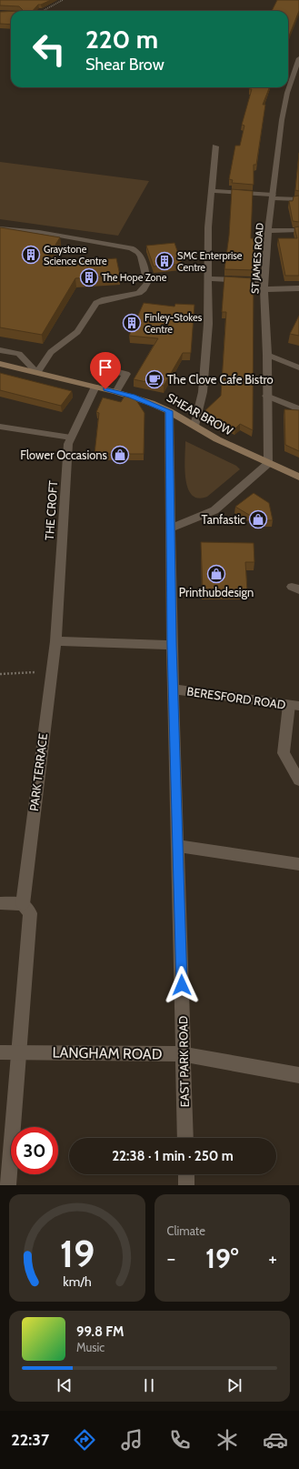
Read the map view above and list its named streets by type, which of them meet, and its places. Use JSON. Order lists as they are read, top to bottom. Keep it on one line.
{"streets":{"main road":["SHEAR BROW"],"street":["ST JAMES ROAD","THE CROFT","BERESFORD ROAD","PARK TERRACE","LANGHAM ROAD","EAST PARK ROAD"]},"crossings":[["ST JAMES ROAD","SHEAR BROW"],["SHEAR BROW","THE CROFT"],["SHEAR BROW","EAST PARK ROAD"],["THE CROFT","PARK TERRACE"],["BERESFORD ROAD","EAST PARK ROAD"],["LANGHAM ROAD","EAST PARK ROAD"]],"places":{"building":["Graystone Science Centre","SMC Enterprise Centre","The Hope Zone","Finley-Stokes Centre"],"cafe":["The Clove Cafe Bistro"],"shop":["Flower Occasions","Tanfastic","Printhubdesign"]},"page":{"turn":["220 m","Shear Brow"],"limit":"30","trip":"22:38 · 1 min · 250 m","tile":"Climate","heat":["−","19°","+"],"song":["99.8 FM","Music"],"tabs":"22:37","gauge":["19","km/h"]}}
